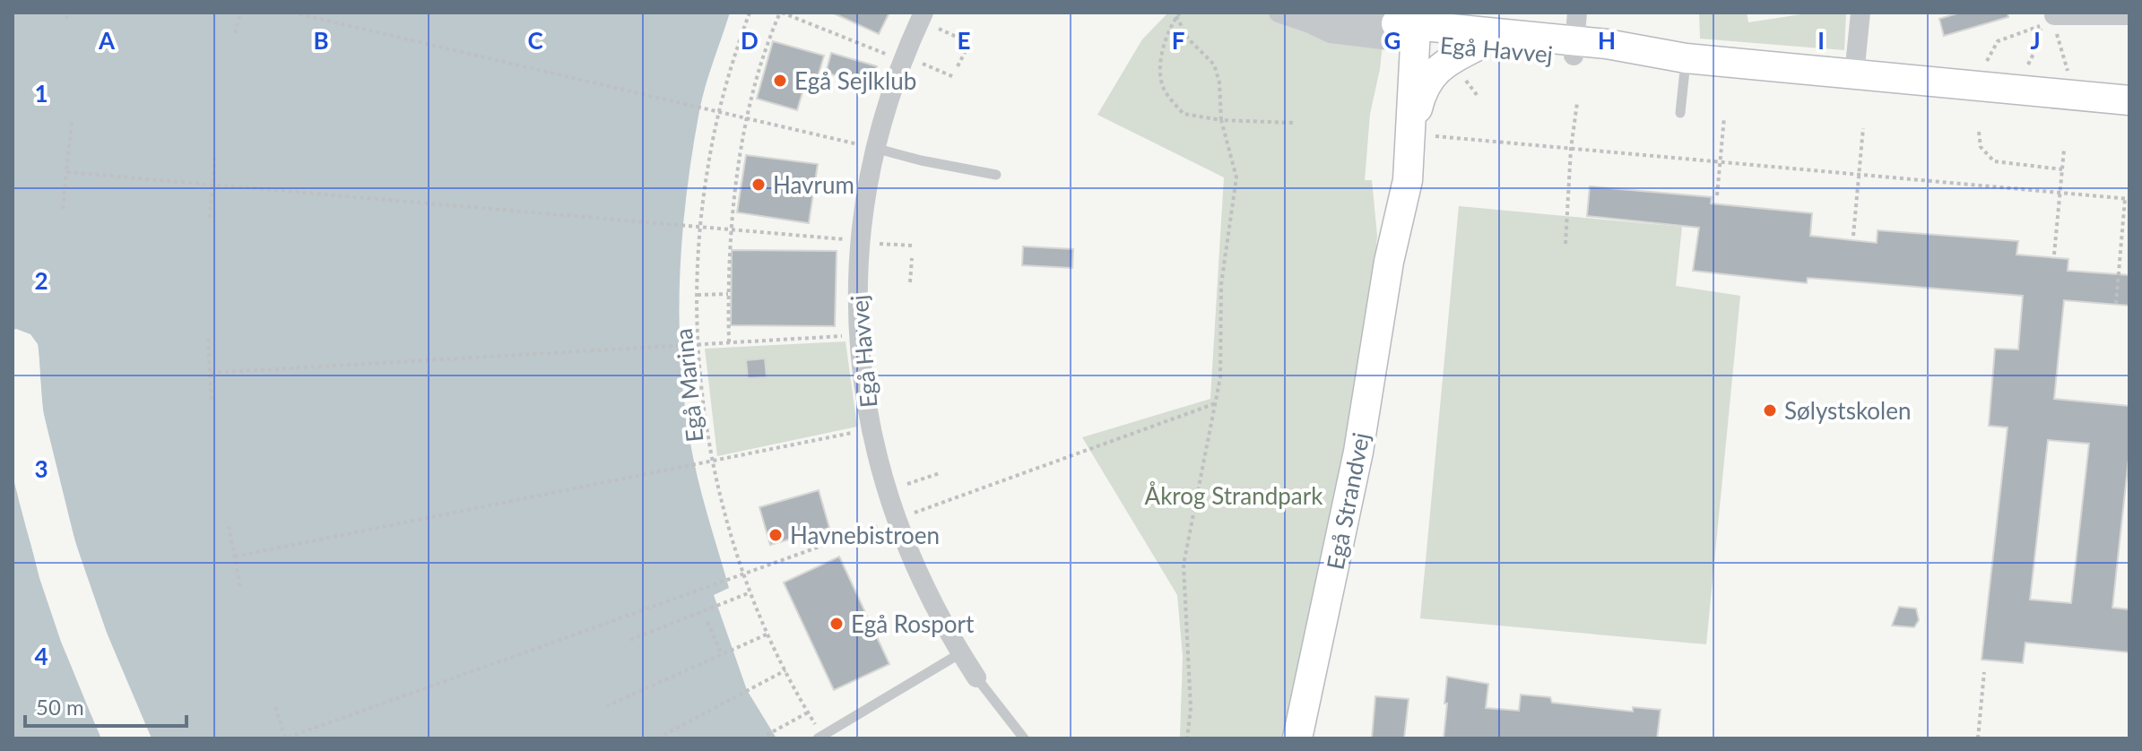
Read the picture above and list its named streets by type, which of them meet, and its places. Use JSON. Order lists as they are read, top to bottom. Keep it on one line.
{"streets":{"street":["Egå Havvej","Egå Strandvej"],"path":["Egå Marina"]},"crossings":[["Egå Havvej","Egå Strandvej"]],"parks":["Åkrog Strandpark"],"places":["Egå Sejlklub","Havrum","Sølystskolen","Havnebistroen","Egå Rosport"],"scale_bar":"50 m","grid":{"columns":["A","B","C","D","E","F","G","H","I","J"],"rows":["1","2","3","4"]}}
